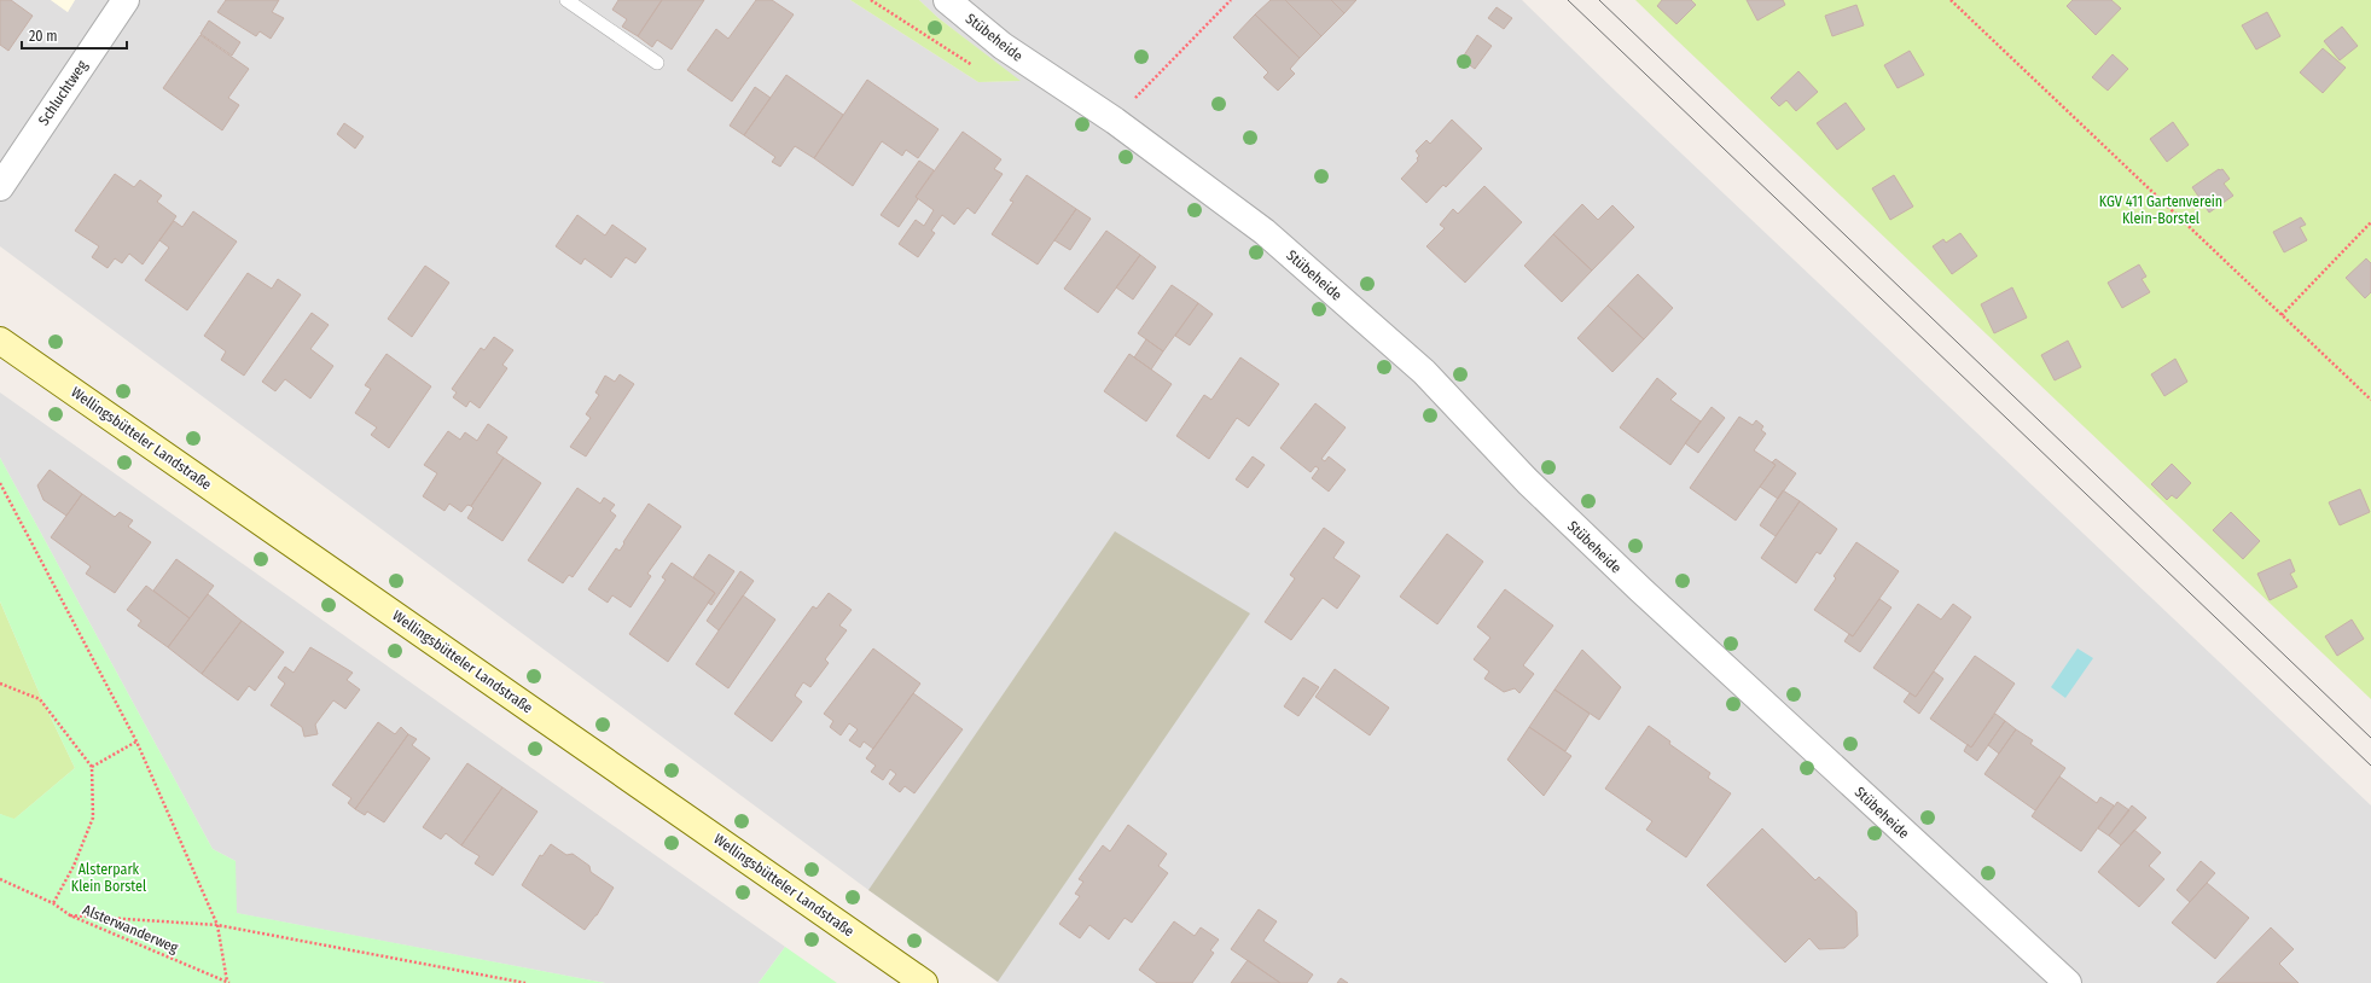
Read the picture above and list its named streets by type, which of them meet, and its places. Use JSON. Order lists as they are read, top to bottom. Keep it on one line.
{"streets":{"main road":["Wellingsbütteler Landstraße"],"street":["Stübeheide","Schluchtweg"],"path":["Alsterwanderweg"]},"parks":["KGV 411 Gartenverein Klein-Borstel","Alsterpark Klein Borstel"],"scale_bar":"20 m"}
